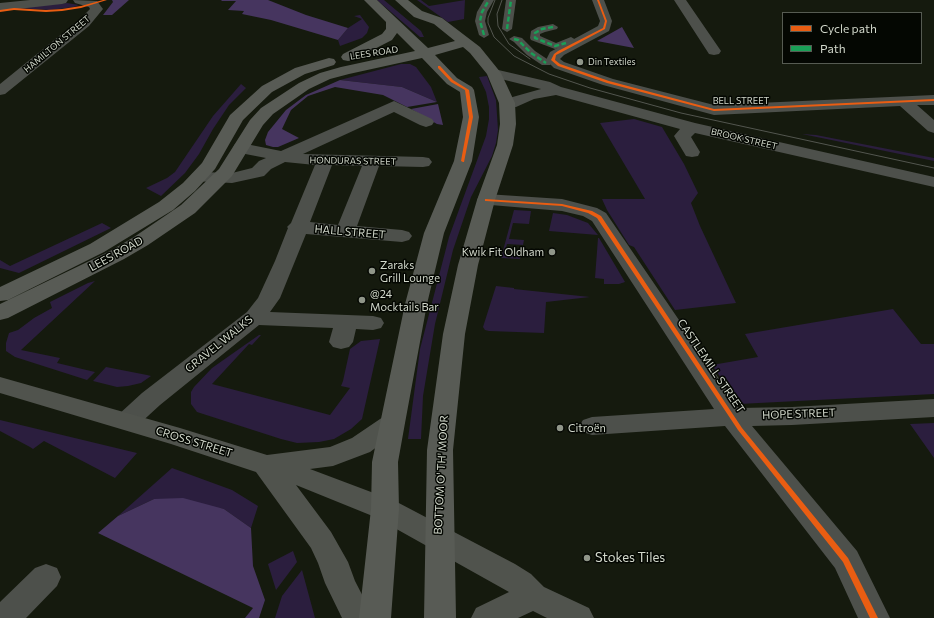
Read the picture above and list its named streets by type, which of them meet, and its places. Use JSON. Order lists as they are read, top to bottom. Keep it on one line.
{"streets":{"main road":["LEES ROAD","CROSS STREET","BOTTOM O' TH' MOOR"],"street":["HAMILTON STREET","BELL STREET","BROOK STREET","HONDURAS STREET","HALL STREET","GRAVEL WALKS","CASTLEMILL STREET","HOPE STREET"]},"crossings":[["LEES ROAD","HONDURAS STREET"],["BROOK STREET","BOTTOM O' TH' MOOR"],["HONDURAS STREET","GRAVEL WALKS"],["HALL STREET","GRAVEL WALKS"],["GRAVEL WALKS","CROSS STREET"],["CASTLEMILL STREET","HOPE STREET"],["CASTLEMILL STREET","BOTTOM O' TH' MOOR"],["CROSS STREET","BOTTOM O' TH' MOOR"]],"places":["Din Textiles","Kwik Fit Oldham","Zaraks Grill Lounge","@24 Mocktails Bar","Citroën","Stokes Tiles"],"legend":["Cycle path","Path"]}
